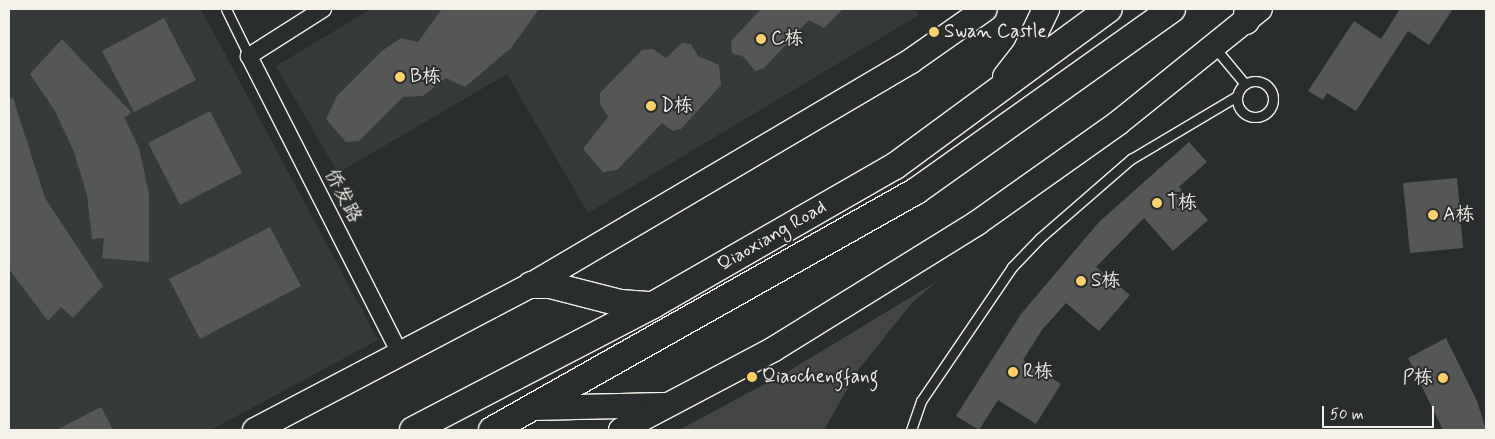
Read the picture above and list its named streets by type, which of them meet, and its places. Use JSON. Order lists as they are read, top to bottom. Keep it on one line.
{"streets":{"main road":["Qiaoxiang Road"],"street":["侨发路"]},"places":["Swan Castle","C栋","B栋","D栋","T栋","A栋","S栋","R栋","Qiaochengfang","P栋"],"scale_bar":"50 m"}
